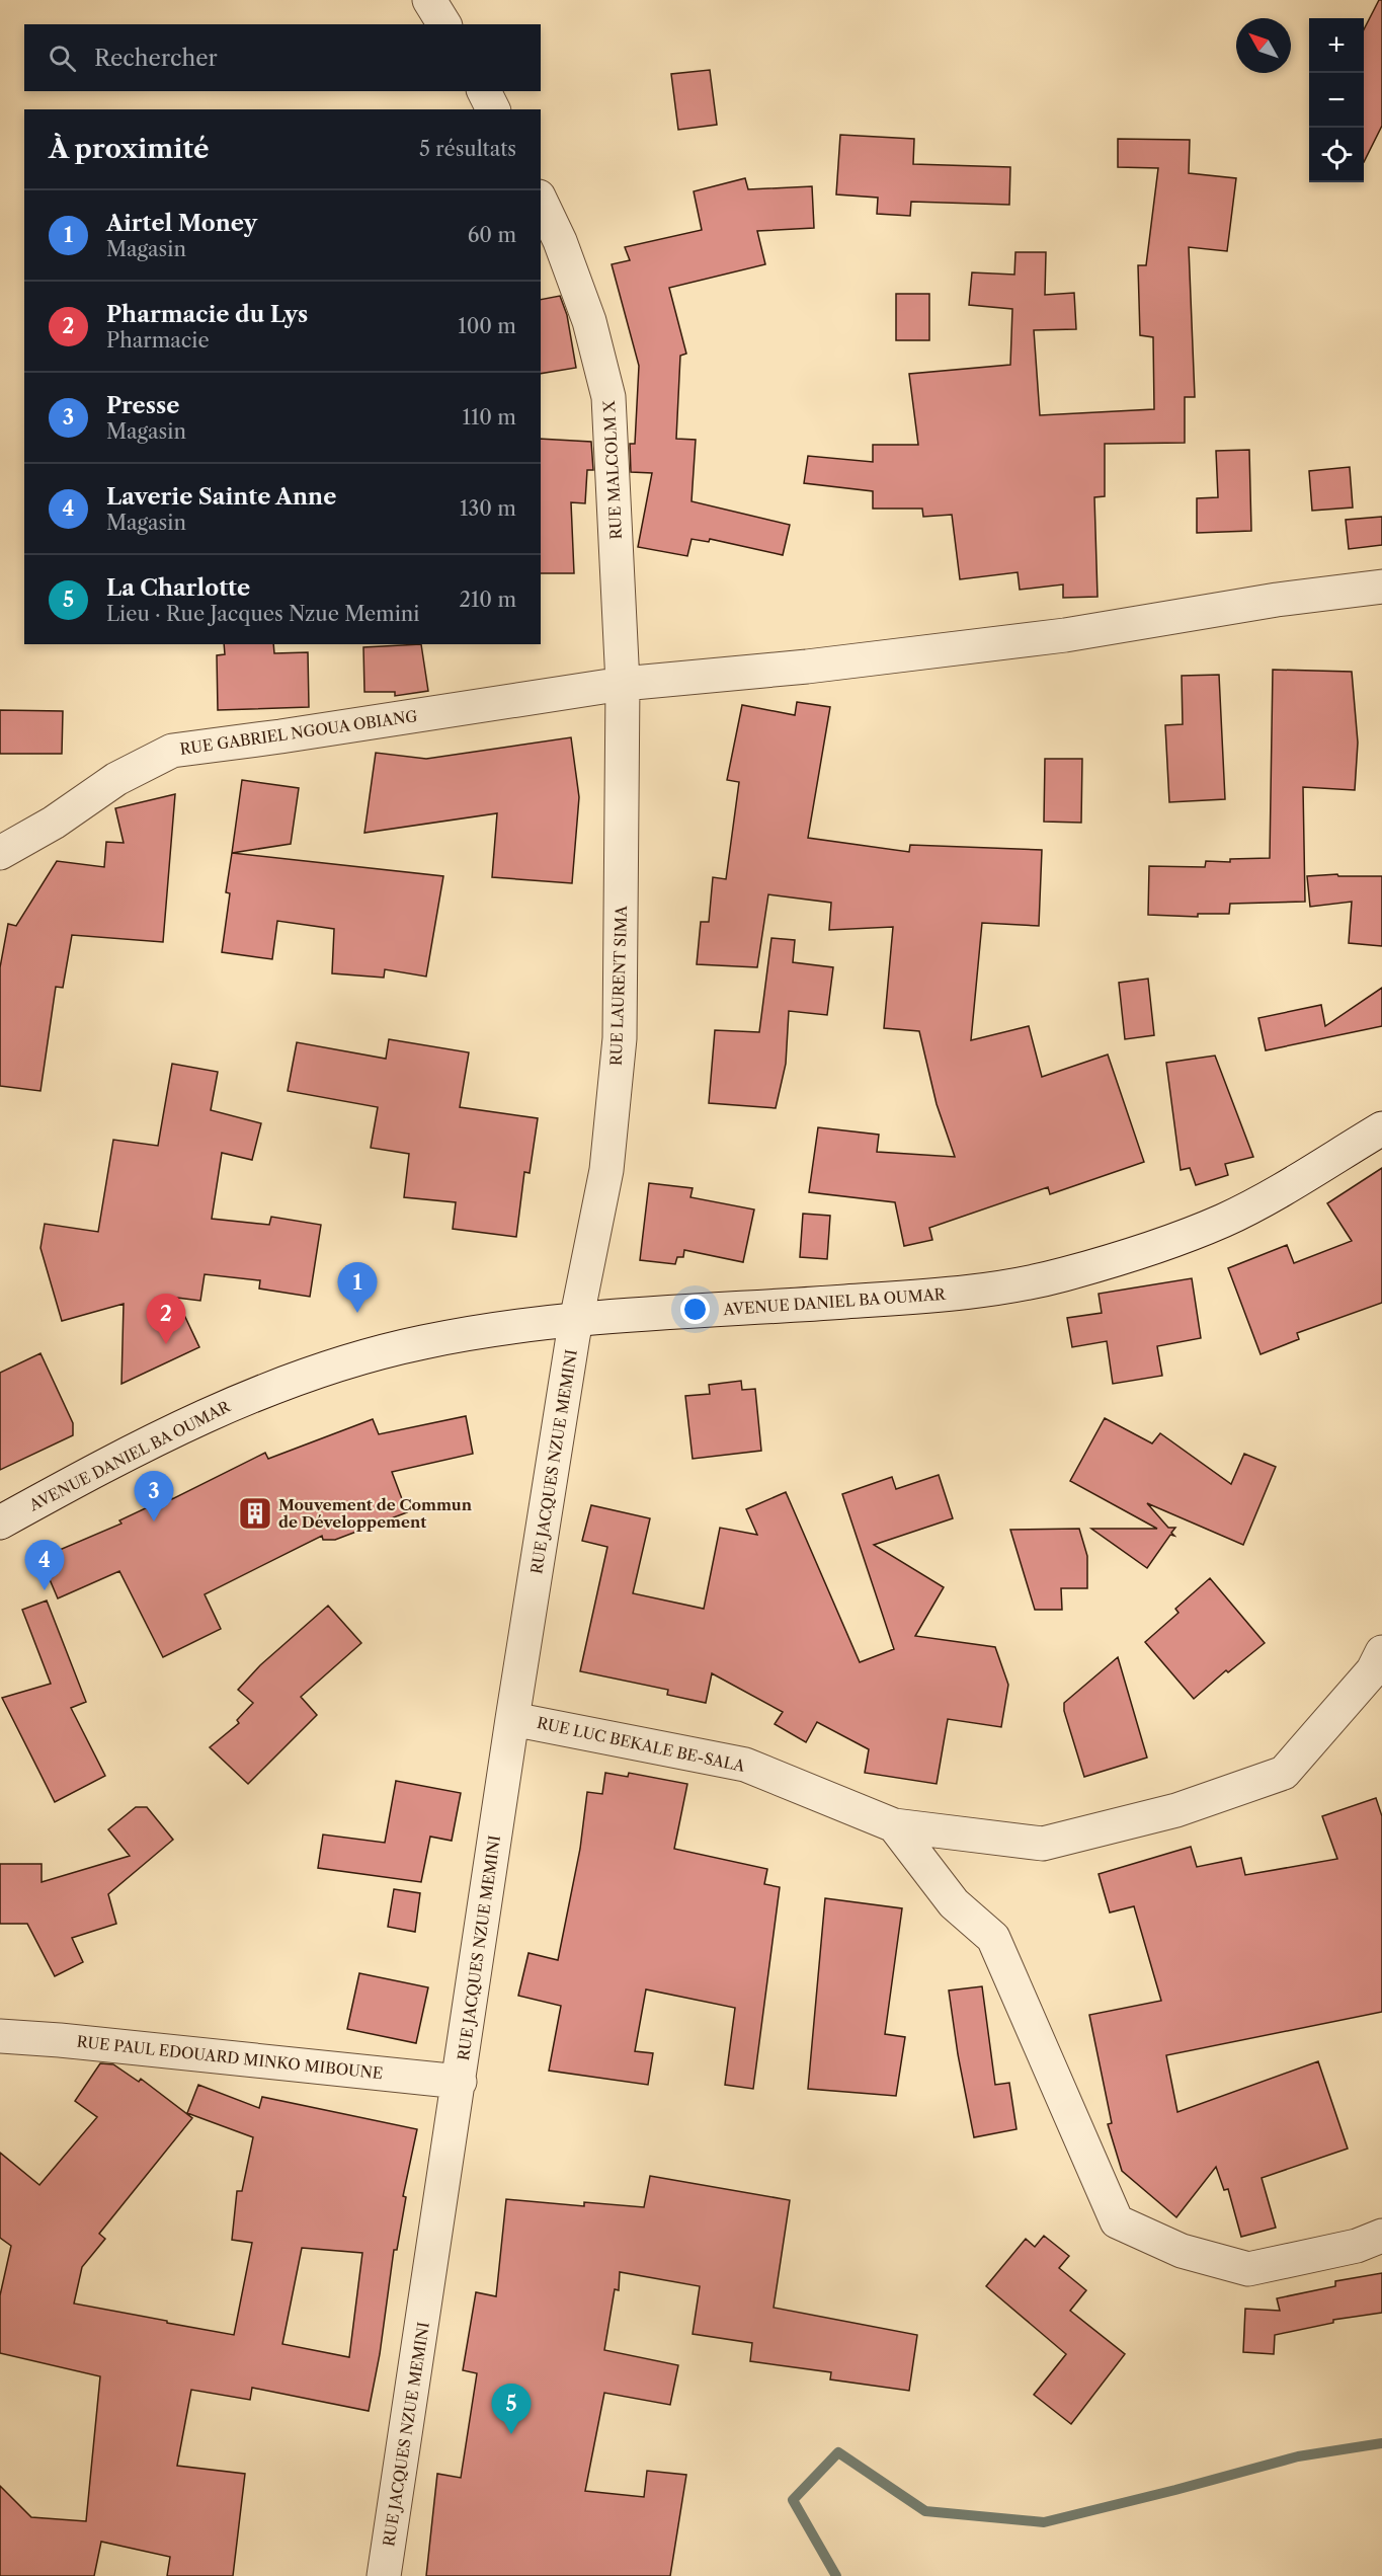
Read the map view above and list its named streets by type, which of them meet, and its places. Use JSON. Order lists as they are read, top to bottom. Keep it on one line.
{"streets":{"street":["RUE MALCOLM X","RUE GABRIEL NGOUA OBIANG","RUE LAURENT SIMA","AVENUE DANIEL BA OUMAR","RUE JACQUES NZUE MEMINI","RUE LUC BEKALE BE-SALA","RUE PAUL EDOUARD MINKO MIBOUNE"]},"crossings":[["RUE MALCOLM X","RUE GABRIEL NGOUA OBIANG"],["RUE MALCOLM X","RUE LAURENT SIMA"],["RUE GABRIEL NGOUA OBIANG","RUE LAURENT SIMA"],["RUE LAURENT SIMA","AVENUE DANIEL BA OUMAR"],["RUE LAURENT SIMA","RUE JACQUES NZUE MEMINI"],["AVENUE DANIEL BA OUMAR","RUE JACQUES NZUE MEMINI"],["RUE JACQUES NZUE MEMINI","RUE LUC BEKALE BE-SALA"],["RUE JACQUES NZUE MEMINI","RUE PAUL EDOUARD MINKO MIBOUNE"]],"places":{"building":["Mouvement de Commun de Développement"]},"north":"top left","page":{"map_buttons":["+","−"],"search":"Rechercher","heading":["À proximité","5 résultats"],"list":[{"mark":"1","name":"Airtel Money","note":"Magasin","value":"60 m"},{"mark":"2","name":"Pharmacie du Lys","note":"Pharmacie","value":"100 m"},{"mark":"3","name":"Presse","note":"Magasin","value":"110 m"},{"mark":"4","name":"Laverie Sainte Anne","note":"Magasin","value":"130 m"},{"mark":"5","name":"La Charlotte","note":"Lieu · Rue Jacques Nzue Memini","value":"210 m"}],"pins":["1","2","3","4","5"]}}
